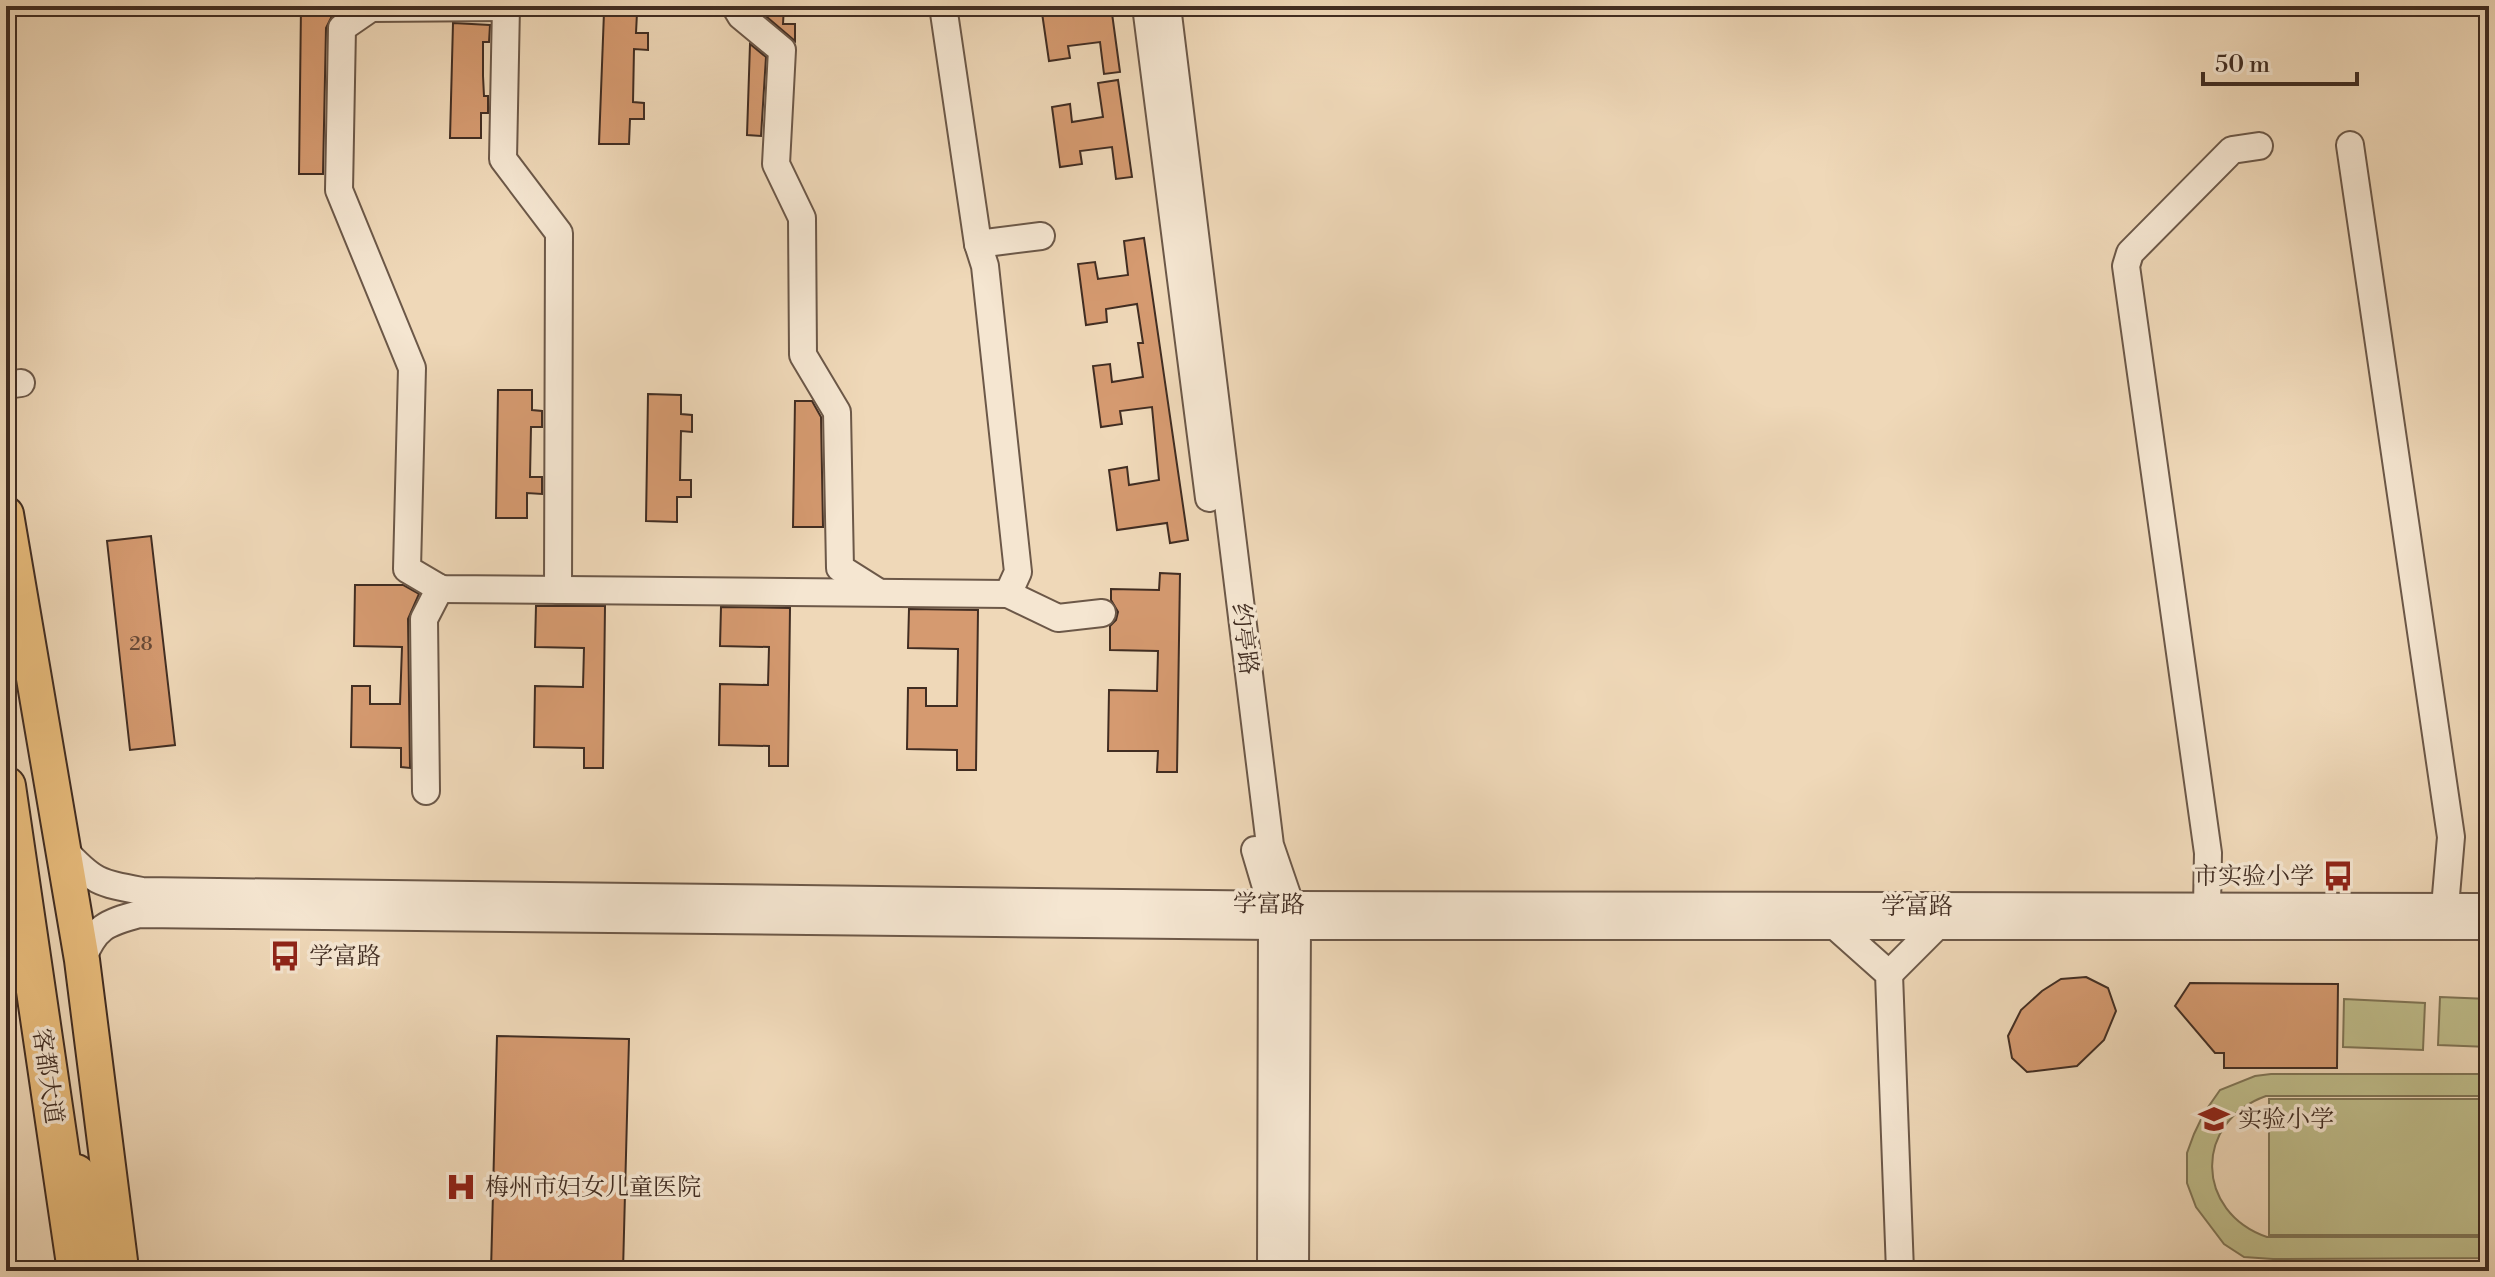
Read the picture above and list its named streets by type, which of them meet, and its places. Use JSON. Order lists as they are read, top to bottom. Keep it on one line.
{"streets":{"highway":["客都大道"],"street":["约亭路","学富路"]},"crossings":[["约亭路","学富路"]],"places":{"bus stop":["市实验小学","学富路"],"school or university":["实验小学"],"hospital":["梅州市妇女儿童医院"]},"house_numbers":["28"],"scale_bar":"50 m"}
